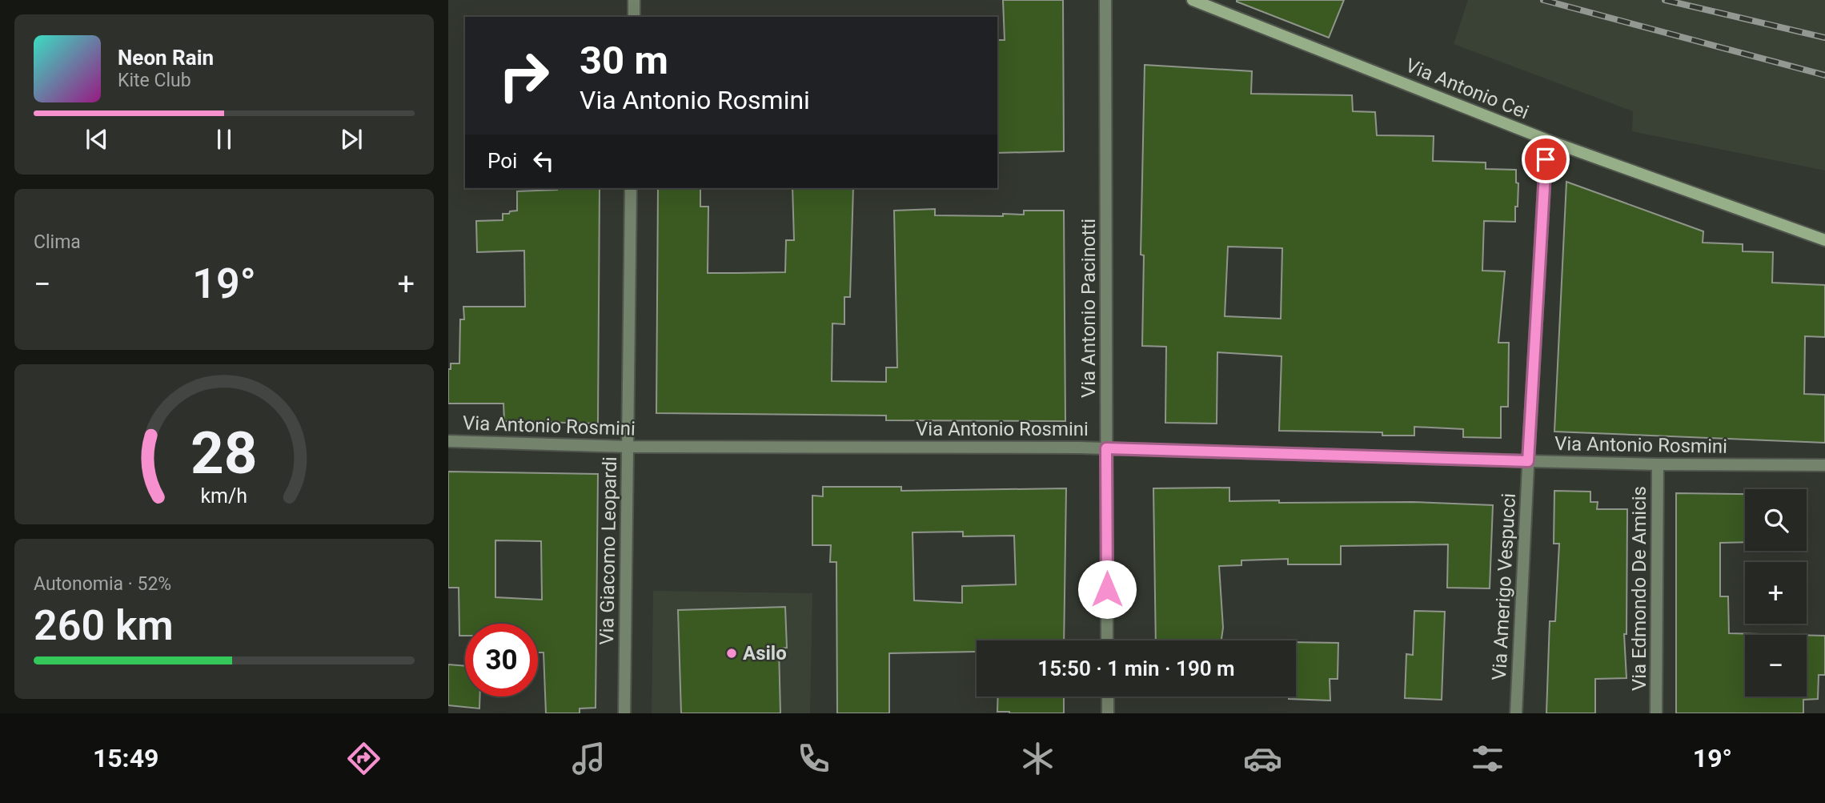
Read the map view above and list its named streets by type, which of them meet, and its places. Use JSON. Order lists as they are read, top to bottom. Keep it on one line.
{"streets":{"street":["Via Antonio Cei","Via Antonio Pacinotti","Via Antonio Rosmini","Via Giacomo Leopardi","Via Amerigo Vespucci","Via Edmondo De Amicis"]},"crossings":[["Via Antonio Pacinotti","Via Antonio Rosmini"],["Via Antonio Rosmini","Via Giacomo Leopardi"],["Via Antonio Rosmini","Via Amerigo Vespucci"],["Via Antonio Rosmini","Via Edmondo De Amicis"]],"places":["Asilo"],"page":{"turn":["30 m","Via Antonio Rosmini"],"song":["Neon Rain","Kite Club"],"then":"Poi","tile":["Clima",["Autonomia · 52%","260 km"]],"heat":["−","19°","+"],"map_buttons":["+","−"],"limit":"30","trip":"15:50 · 1 min · 190 m","tabs":["15:49","19°"],"gauge":["28","km/h"]}}
